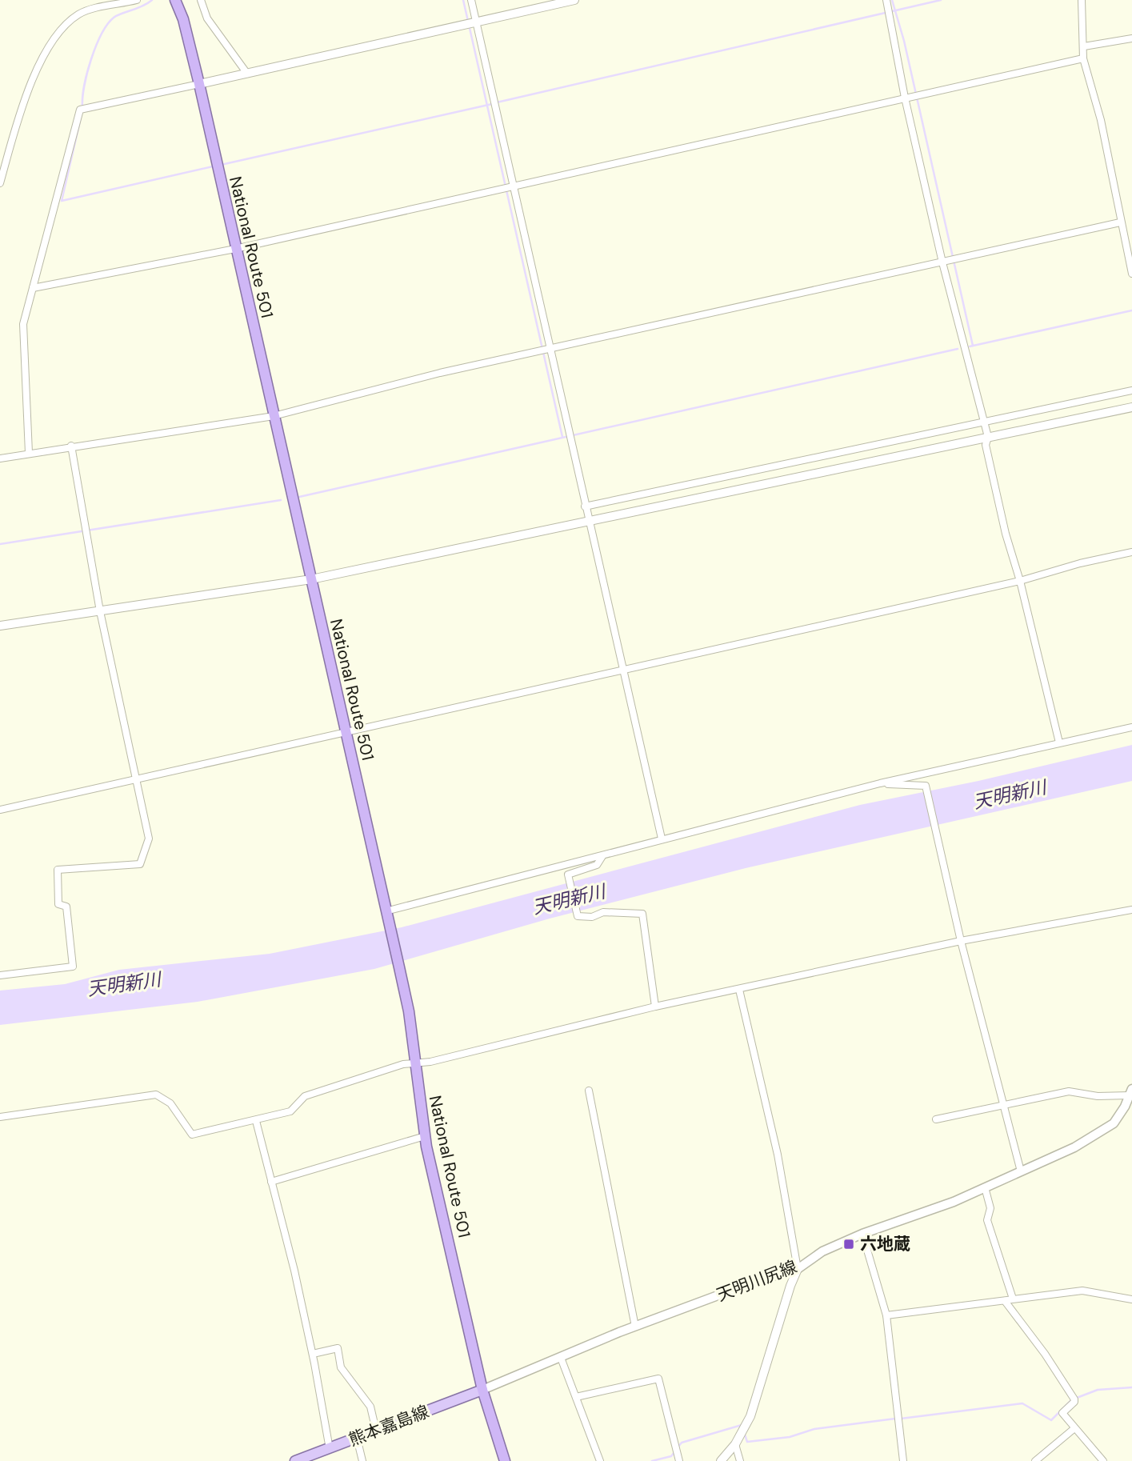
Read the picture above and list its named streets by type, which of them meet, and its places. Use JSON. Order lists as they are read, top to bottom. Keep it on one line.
{"streets":{"highway":["National Route 501"],"main road":["天明川尻線","熊本嘉島線"]},"crossings":[["National Route 501","天明川尻線"],["National Route 501","熊本嘉島線"],["天明川尻線","熊本嘉島線"]],"water":["天明新川"],"places":{"transit":["六地蔵"]}}
